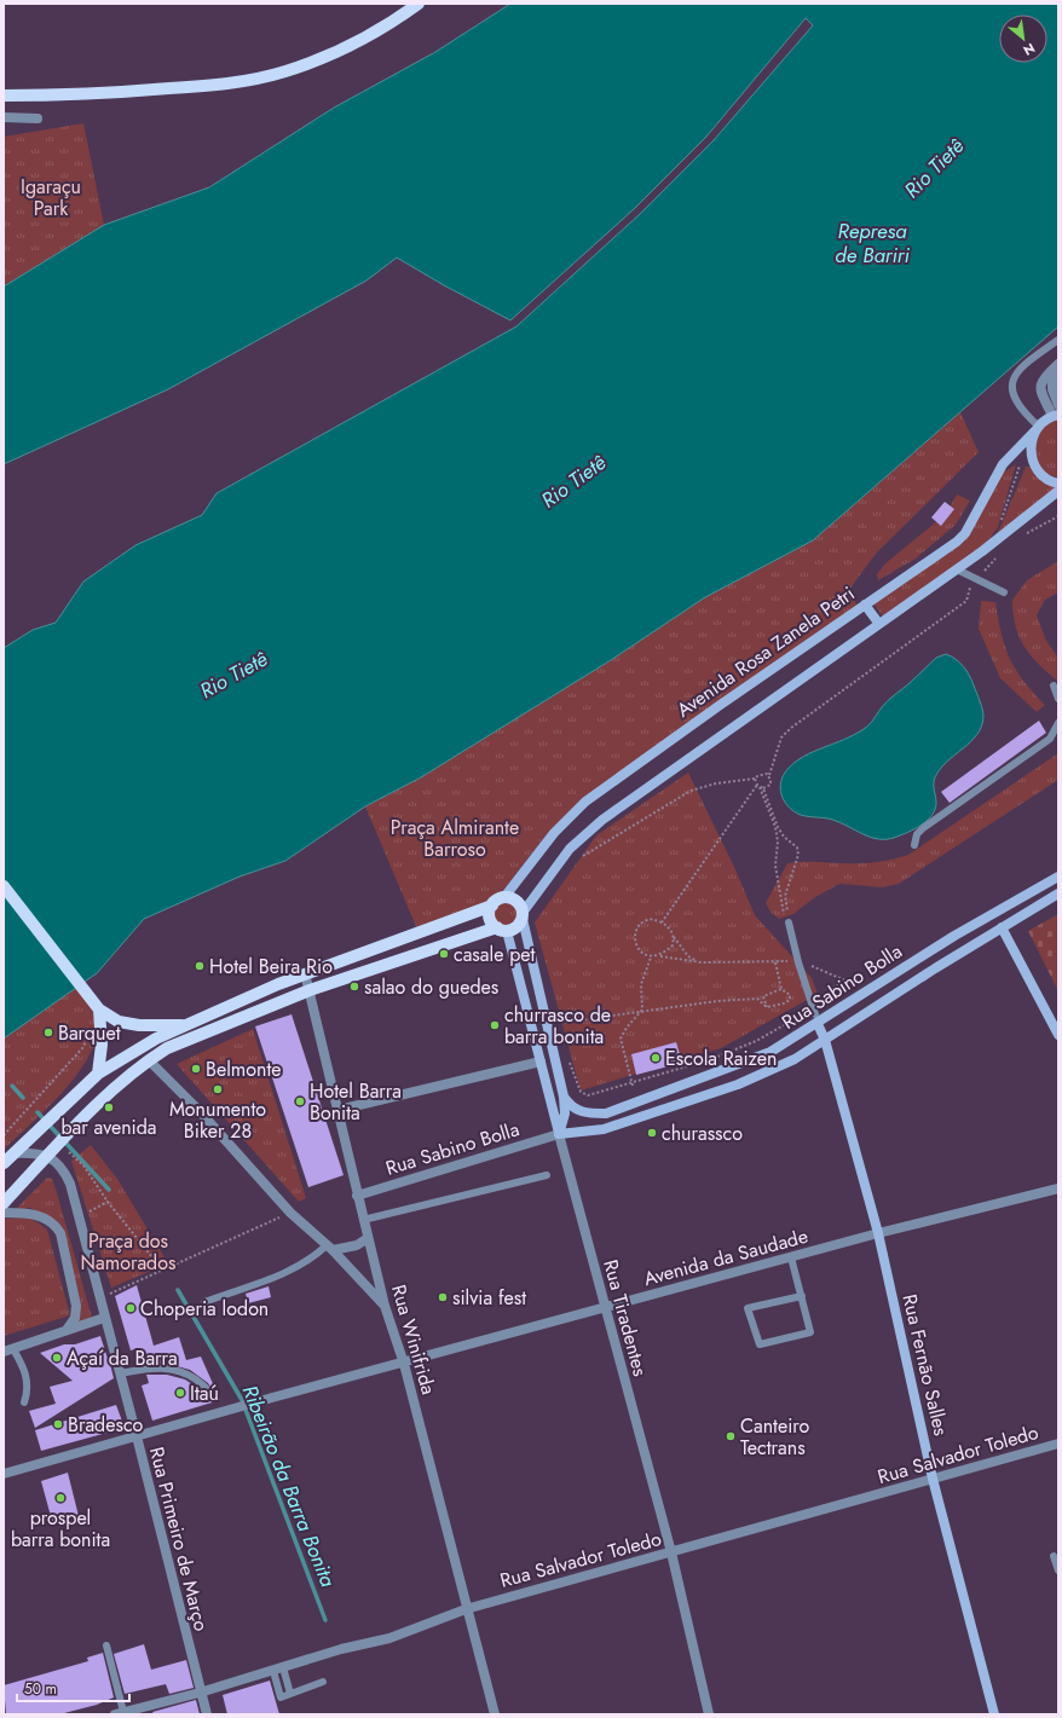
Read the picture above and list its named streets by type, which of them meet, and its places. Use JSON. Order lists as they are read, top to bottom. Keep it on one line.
{"streets":{"main road":["Avenida Rosa Zanela Petri","Rua Sabino Bolla","Rua Tiradentes","Rua Fernão Salles"],"street":["Avenida da Saudade","Rua Winifrida","Rua Salvador Toledo","Rua Primeiro de Março"]},"crossings":[["Avenida Rosa Zanela Petri","Rua Tiradentes"],["Rua Sabino Bolla","Rua Tiradentes"],["Rua Sabino Bolla","Rua Winifrida"],["Rua Sabino Bolla","Rua Fernão Salles"],["Avenida da Saudade","Rua Tiradentes"],["Avenida da Saudade","Rua Winifrida"],["Avenida da Saudade","Rua Fernão Salles"],["Avenida da Saudade","Rua Primeiro de Março"],["Rua Tiradentes","Rua Salvador Toledo"],["Rua Winifrida","Rua Salvador Toledo"],["Rua Fernão Salles","Rua Salvador Toledo"],["Rua Salvador Toledo","Rua Primeiro de Março"]],"water":["Rio Tietê","Represa de Bariri","Ribeirão da Barra Bonita"],"parks":["Igaraçu Park","Praça Almirante Barroso","Praça dos Namorados"],"places":["casale pet","Hotel Beira Rio","salao do guedes","churrasco de barra bonita","Barquet","Escola Raizen","Belmonte","Monumento Biker 28","Hotel Barra Bonita","bar avenida","churassco","silvia fest","Choperia lodon","Açaí da Barra","Itaú","Bradesco","Canteiro Tectrans","prospel barra bonita"],"scale_bar":"50 m","north":"bottom right"}
